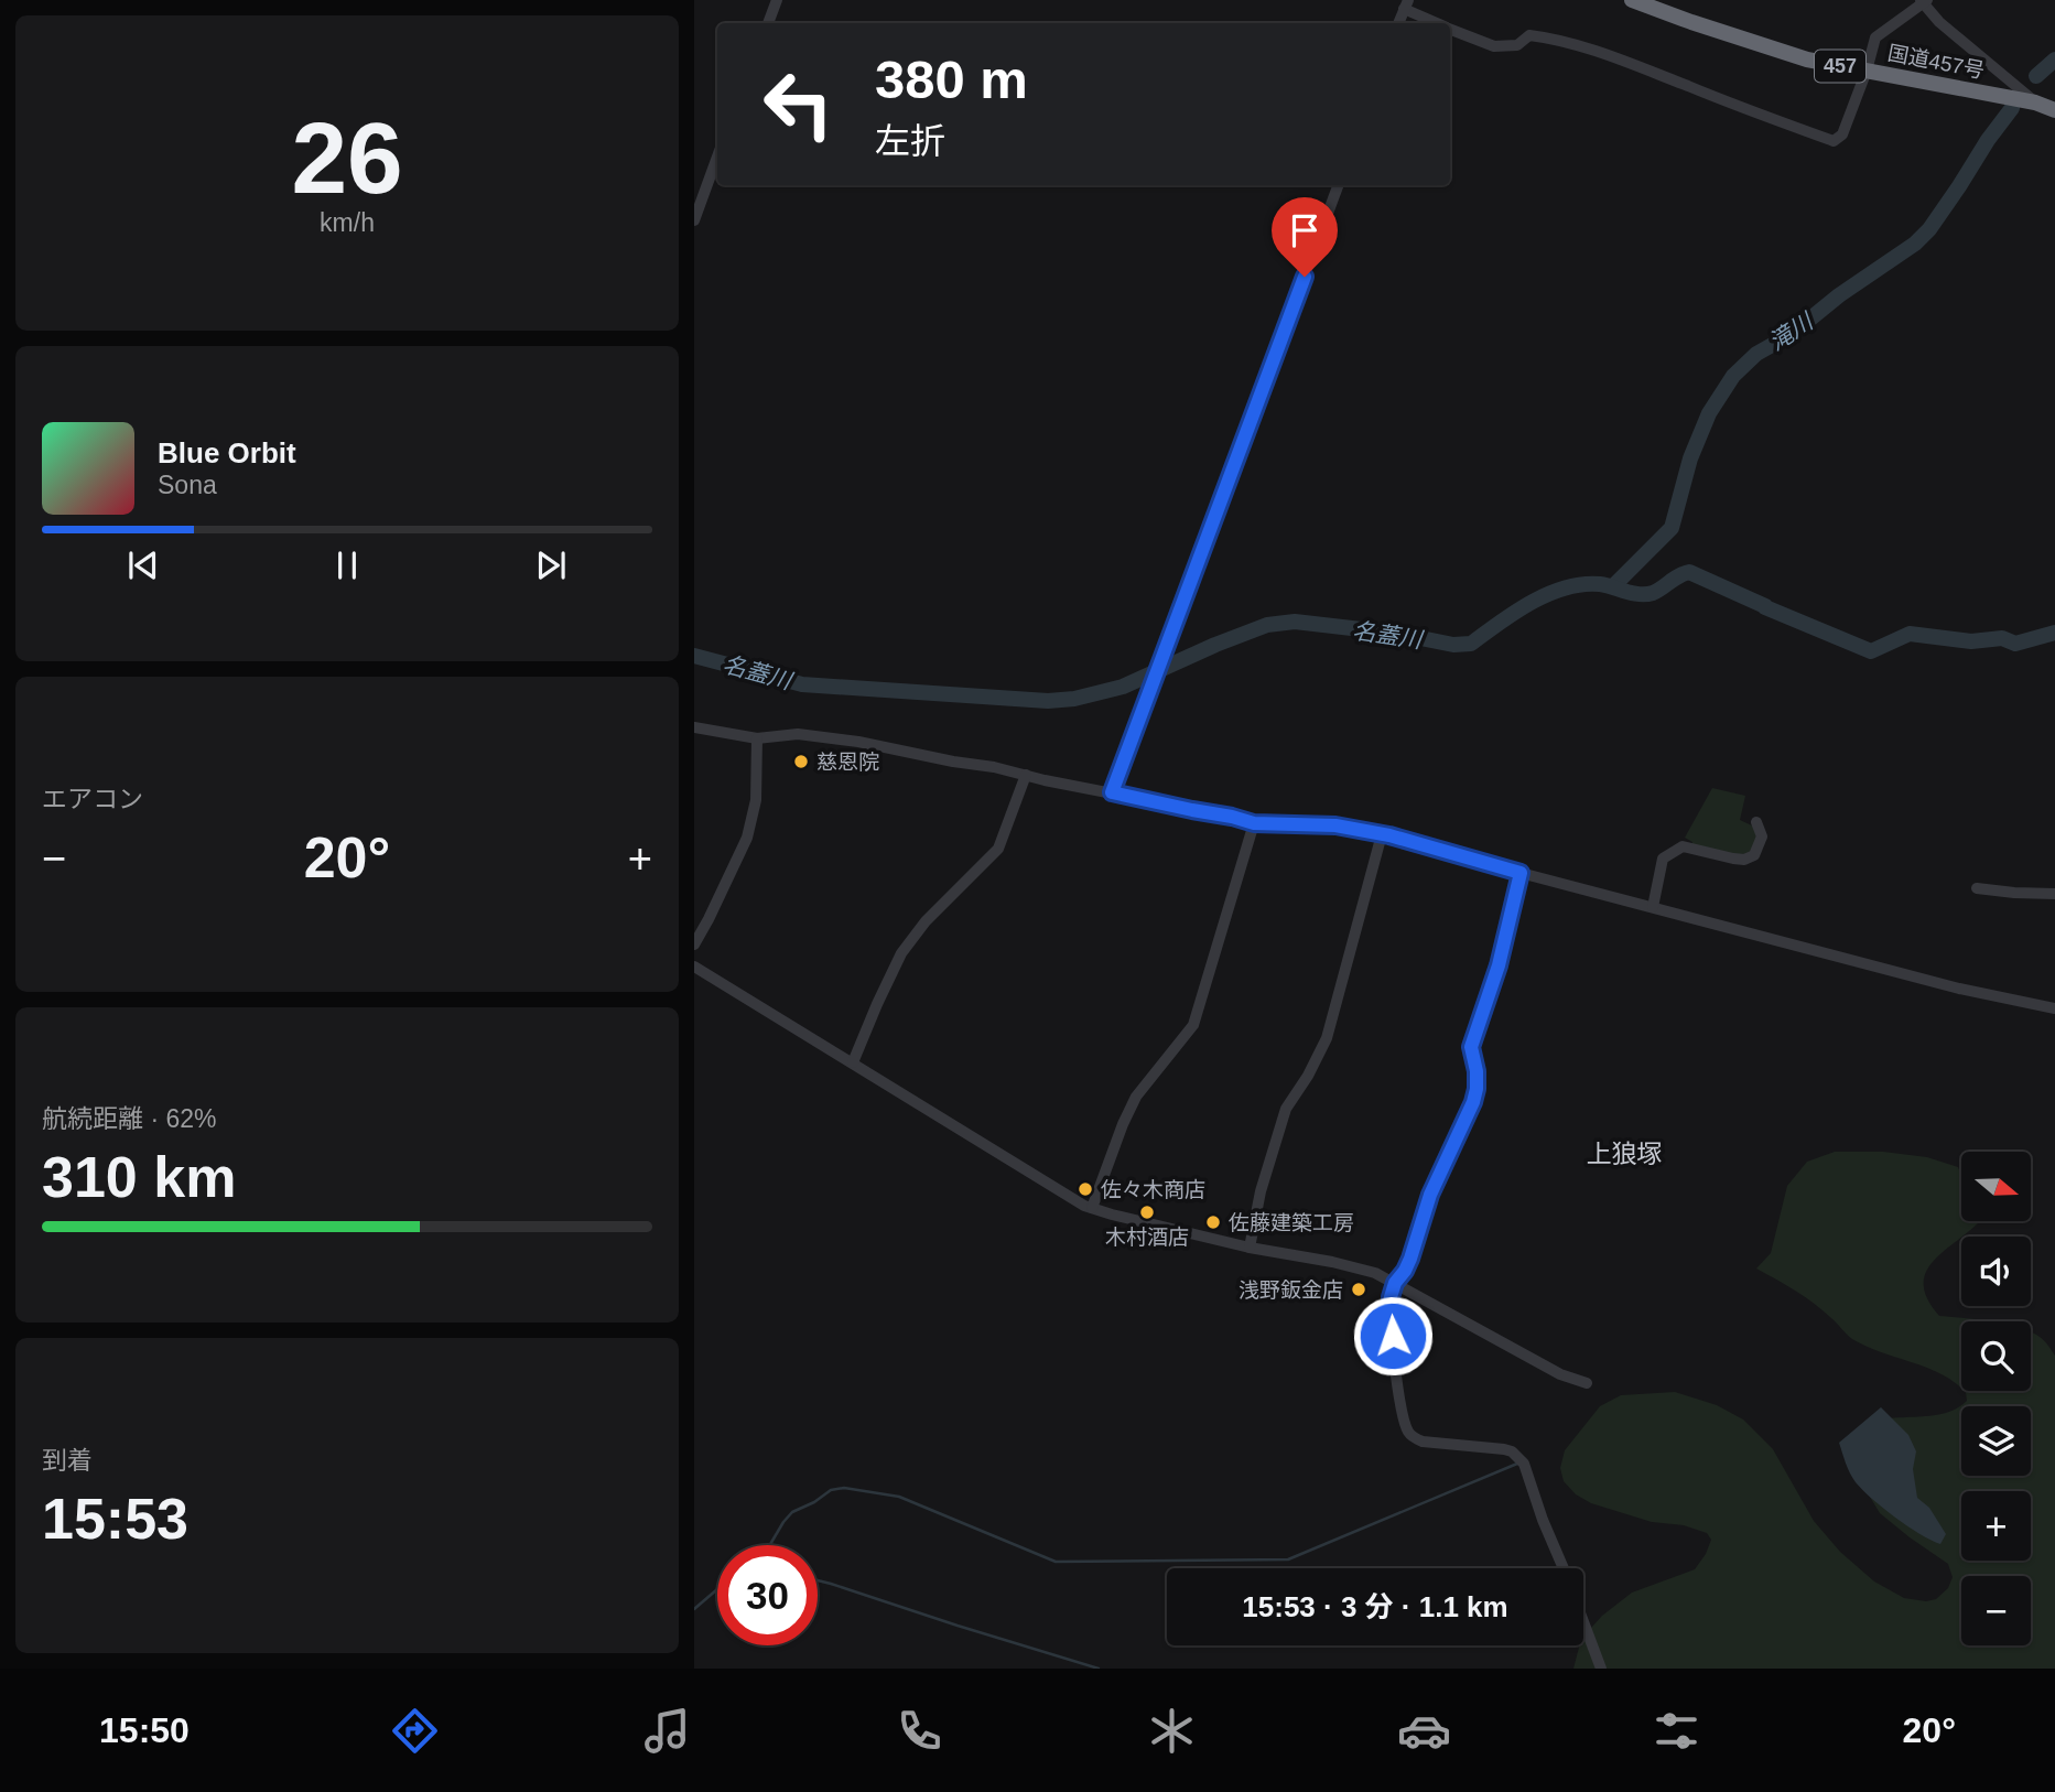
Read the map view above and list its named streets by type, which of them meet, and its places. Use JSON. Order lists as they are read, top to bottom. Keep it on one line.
{"streets":{"highway":["国道457号","457"]},"districts":["上狼塚"],"water":["滝川","名蓋川"],"places":["慈恩院","佐々木商店","木村酒店","佐藤建築工房","浅野鈑金店"],"north":"right","page":{"tile":[["26","km/h"],"エアコン",["航続距離 · 62%","310 km"],["到着","15:53"]],"turn":["380 m","左折"],"song":["Blue Orbit","Sona"],"heat":["−","20°","+"],"map_buttons":["+","−"],"limit":"30","trip":"15:53 · 3 分 · 1.1 km","tabs":["15:50","20°"]}}
